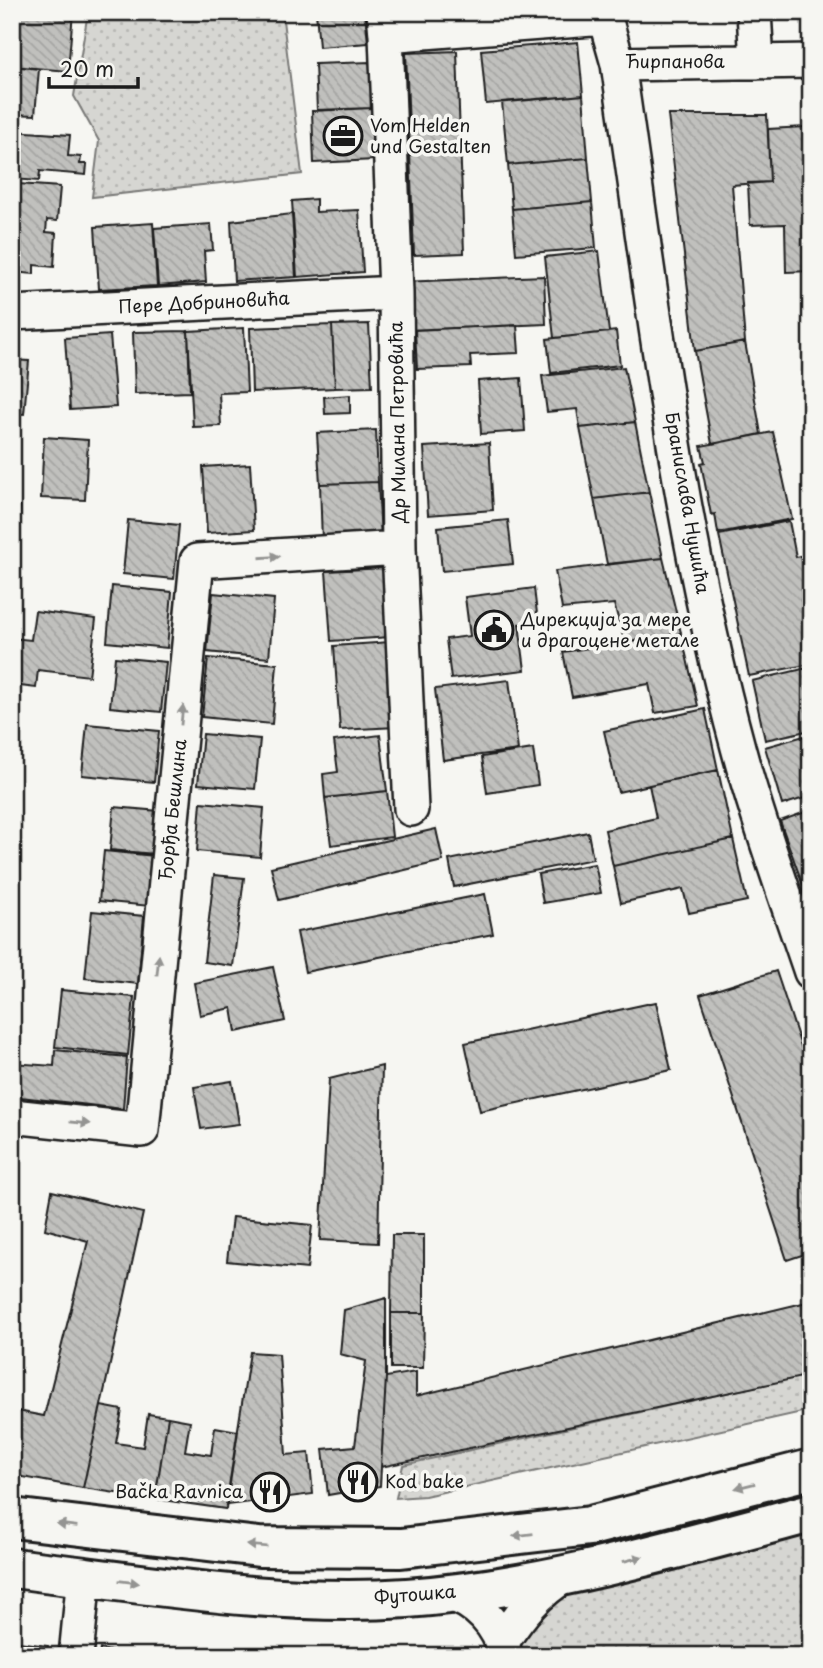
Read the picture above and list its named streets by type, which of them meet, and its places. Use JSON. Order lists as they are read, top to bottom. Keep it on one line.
{"streets":{"main road":["Футошка"],"street":["Ћирпанова","Пере Добриновића","Др Милана Петровића","Бранислава Нушића","Ђорђа Бешлина"]},"crossings":[["Ћирпанова","Др Милана Петровића"],["Ћирпанова","Бранислава Нушића"],["Пере Добриновића","Др Милана Петровића"],["Др Милана Петровића","Ђорђа Бешлина"]],"places":{"office":["Vom Helden und Gestalten"],"public building":["Дирекција за мере и драгоцене метале"],"restaurant":["Kod bake","Bačka Ravnica"]},"scale_bar":"20 m"}
